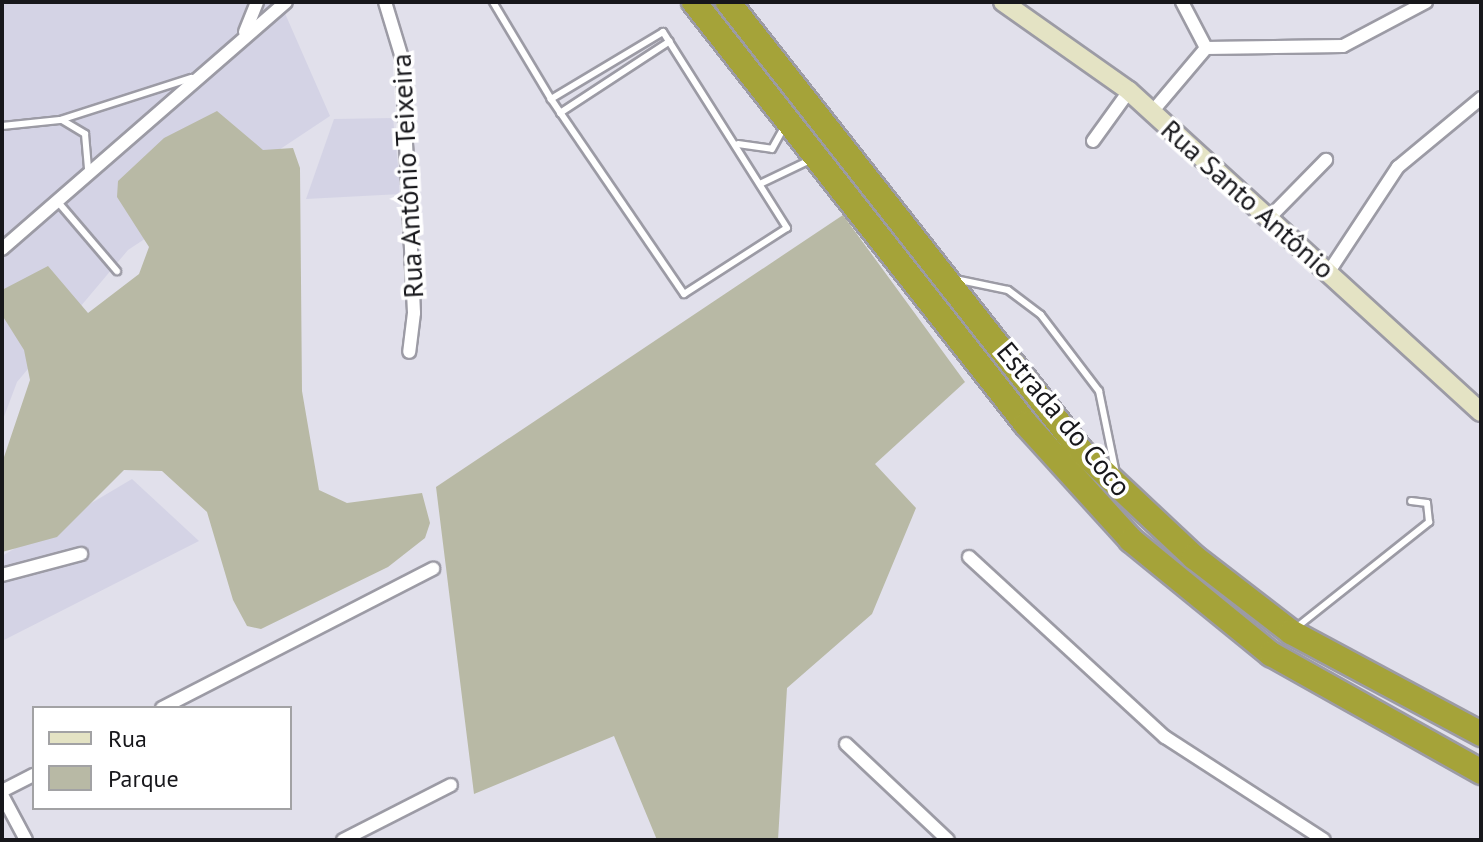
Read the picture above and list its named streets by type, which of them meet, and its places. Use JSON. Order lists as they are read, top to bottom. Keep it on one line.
{"streets":{"highway":["Estrada do Coco"],"street":["Rua Antônio Teixeira","Rua Santo Antônio"]},"legend":["Rua","Parque"]}
